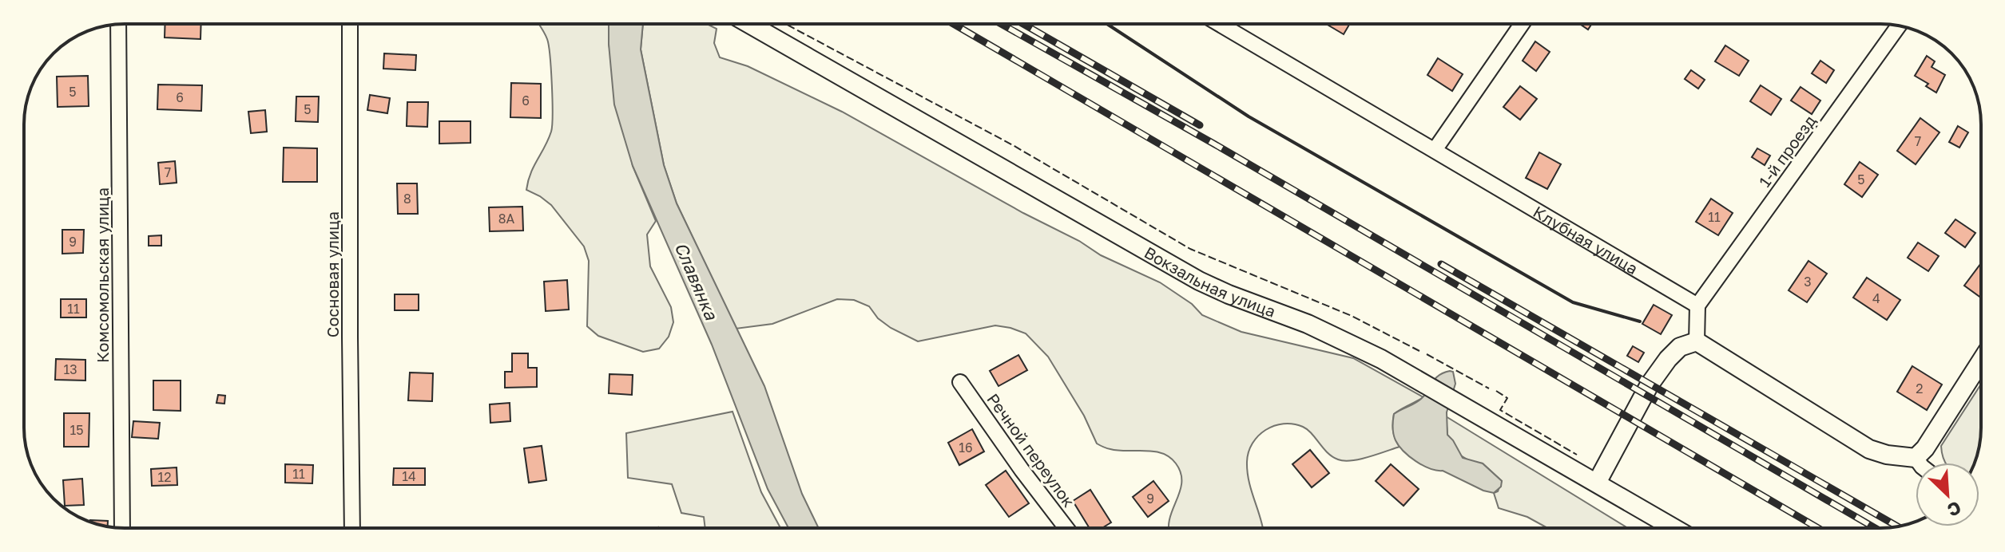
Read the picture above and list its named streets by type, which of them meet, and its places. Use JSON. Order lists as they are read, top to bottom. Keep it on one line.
{"streets":{"street":["1-й проезд","Клубная улица","Сосновая улица","Комсомольская улица","Вокзальная улица","Речной переулок"]},"crossings":[["1-й проезд","Клубная улица"]],"water":["Славянка"],"house_numbers":["5","6","6","5","7","7","5","8","11","8А","9","3","4","11","13","2","15","16","11","14","12","9"],"north":"bottom right"}
